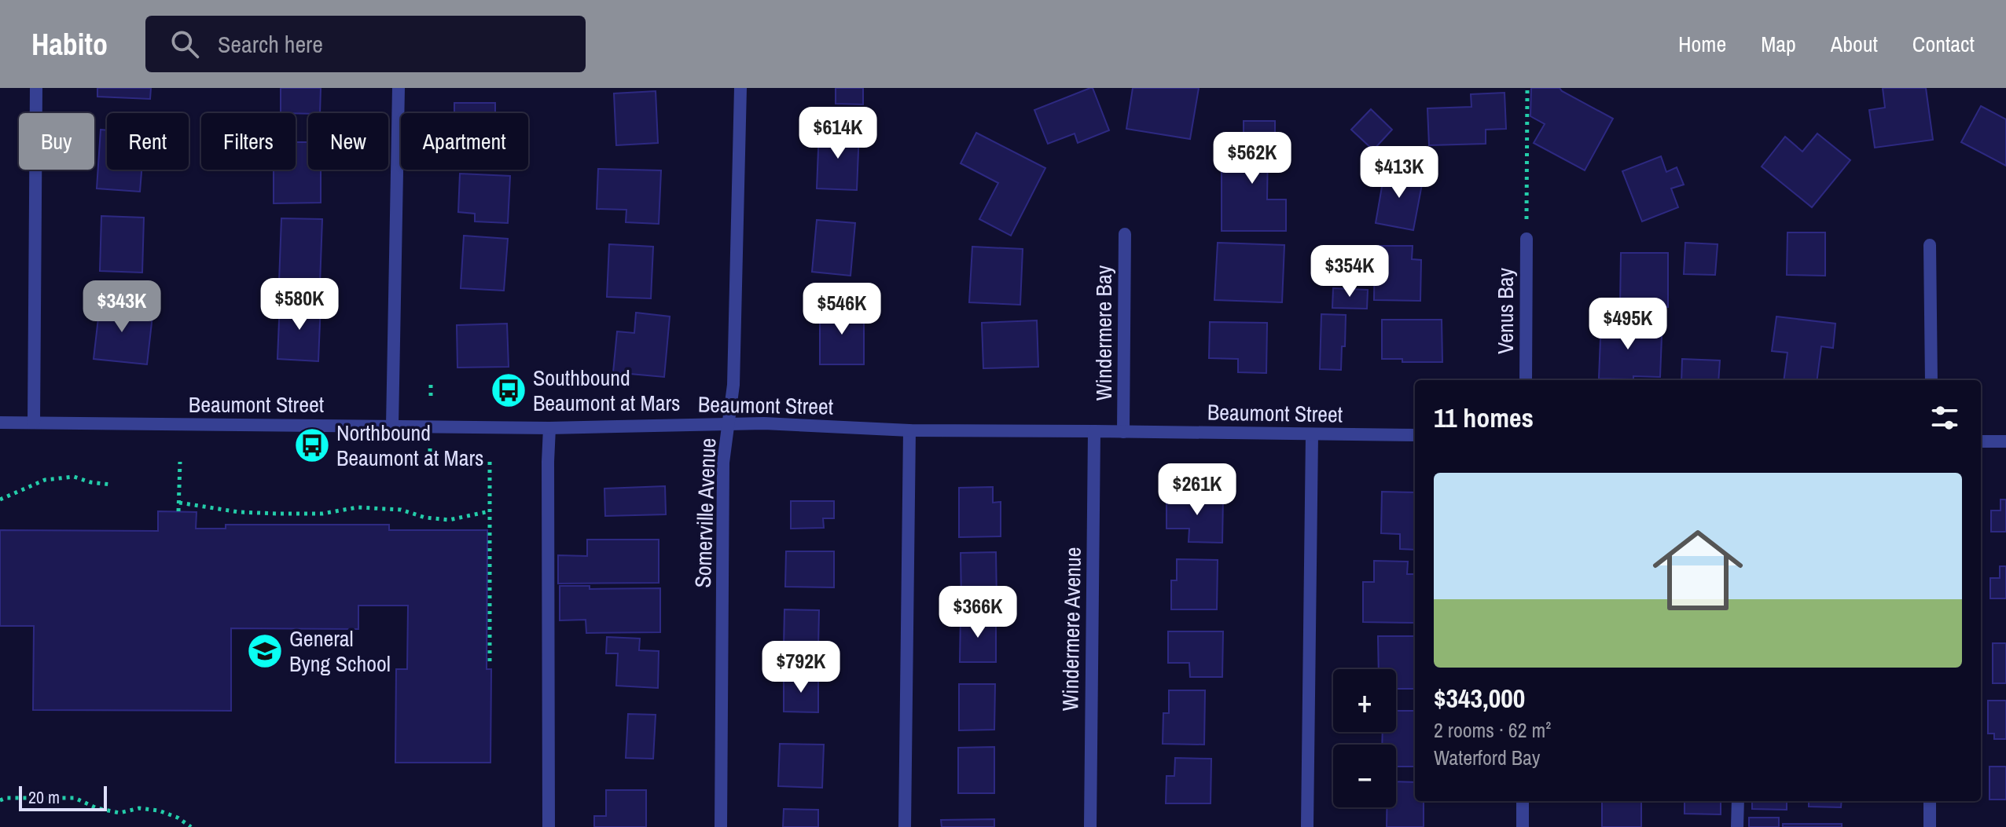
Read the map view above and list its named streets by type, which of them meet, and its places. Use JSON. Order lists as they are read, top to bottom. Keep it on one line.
{"streets":{"street":["Venus Bay","Windermere Bay","Beaumont Street","Somerville Avenue","Windermere Avenue"]},"crossings":[["Windermere Bay","Beaumont Street"],["Beaumont Street","Somerville Avenue"],["Beaumont Street","Windermere Avenue"]],"places":{"bus stop":["Southbound Beaumont at Mars","Northbound Beaumont at Mars"],"school or university":["General Byng School"]},"scale_bar":"20 m","page":{"header":"Habito","search":"Search here","nav":["Home","Map","About","Contact"],"price":["$614K","$562K","$413K","$354K","$580K","$343K","$546K","$495K","$261K","$366K","$792K"],"chip":["Buy","Rent","Filters","New","Apartment"],"heading":"11 homes","list":[{"name":"$343,000","note":"2 rooms · 62 m² · Waterford Bay"}],"map_buttons":["+","−"],"scale":"20 m"}}
